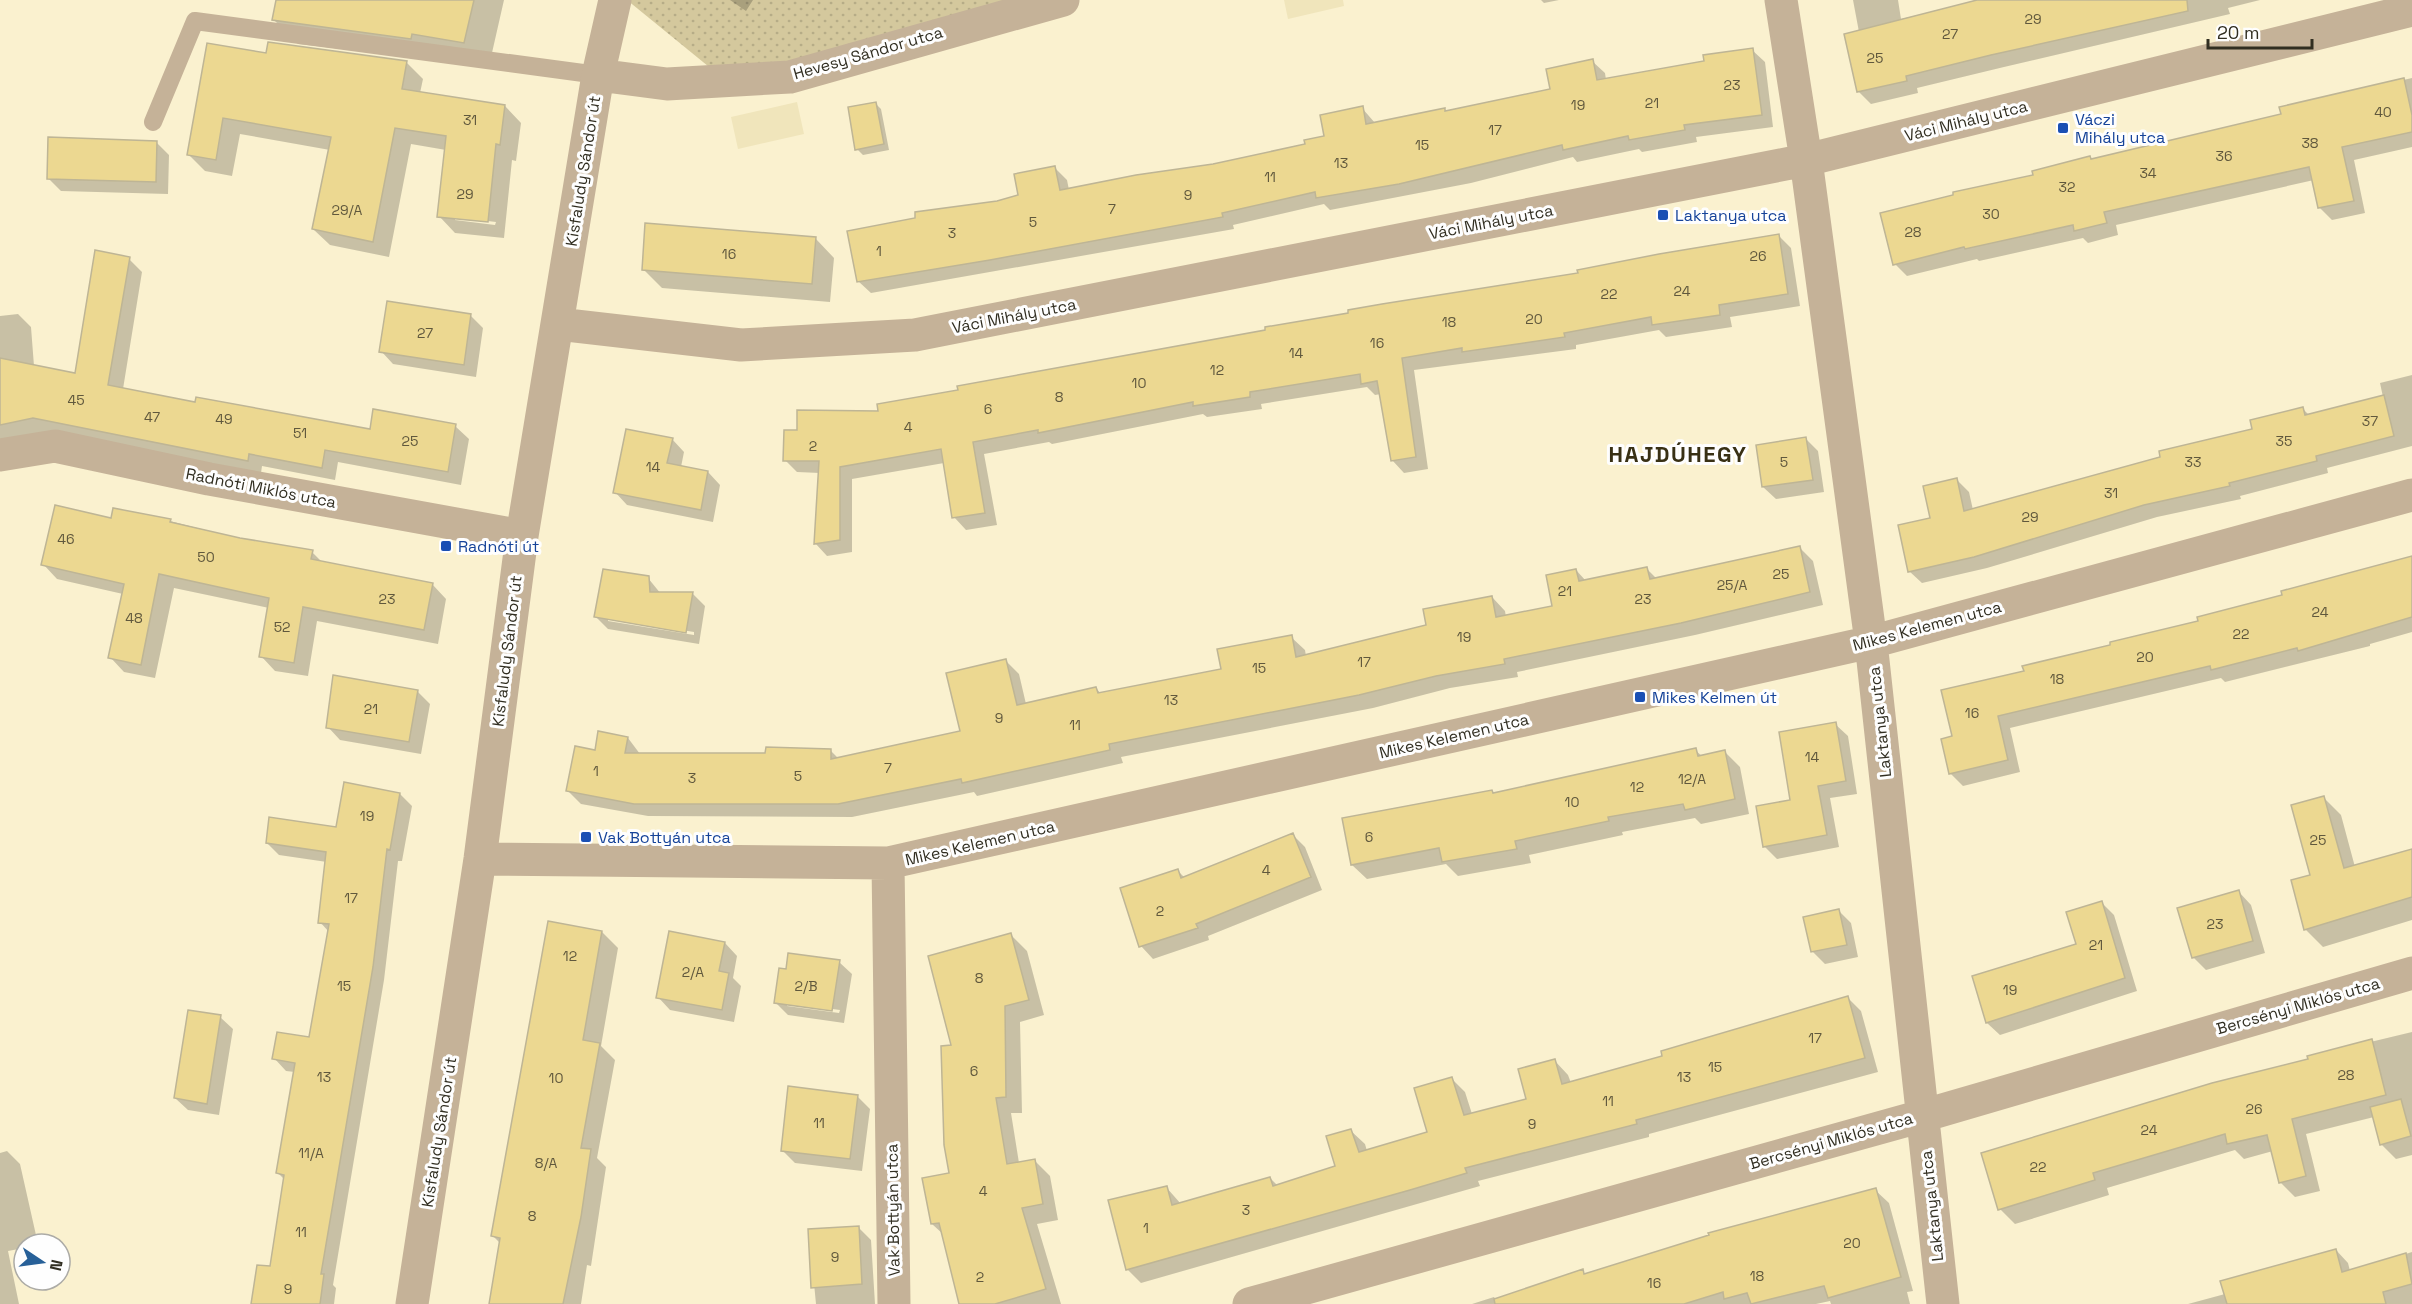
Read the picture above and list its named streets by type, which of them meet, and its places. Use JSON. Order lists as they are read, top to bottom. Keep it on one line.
{"streets":{"street":["Hevesy Sándor utca","Váci Mihály utca","Kisfaludy Sándor út","Radnóti Miklós utca","Mikes Kelemen utca","Laktanya utca","Bercsényi Miklós utca","Vak Bottyán utca"]},"crossings":[["Hevesy Sándor utca","Kisfaludy Sándor út"],["Váci Mihály utca","Kisfaludy Sándor út"],["Váci Mihály utca","Laktanya utca"],["Kisfaludy Sándor út","Radnóti Miklós utca"],["Kisfaludy Sándor út","Mikes Kelemen utca"],["Mikes Kelemen utca","Laktanya utca"],["Mikes Kelemen utca","Vak Bottyán utca"],["Laktanya utca","Bercsényi Miklós utca"]],"districts":["HAJDÚHEGY"],"places":{"transit":["Váczi Mihály utca","Laktanya utca","Radnóti út","Mikes Kelmen út","Vak Bottyán utca"]},"house_numbers":["29","27","25","23","21","19","40","31","17","38","15","36","13","34","11","32","29","9","7","29/A","30","5","28","3","1","16","26","24","22","20","18","27","16","14","12","10","8","45","6","47","49","37","4","51","25","35","2","5","33","14","31","29","46","50","25","25/A","21","23","23","24","48","52","22","19","20","17","15","18","13","21","16","9","11","14","7","1","5","3","12/A","12","10","19","6","25","4","17","2","23","21","12","2/A","8","15","2/B","19","17","15","6","28","13","13","10","11","26","11","9","24","11/A","8/A","22","4","3","8","1","11","20","9","18","2","16","9"],"scale_bar":"20 m","north":"right"}
